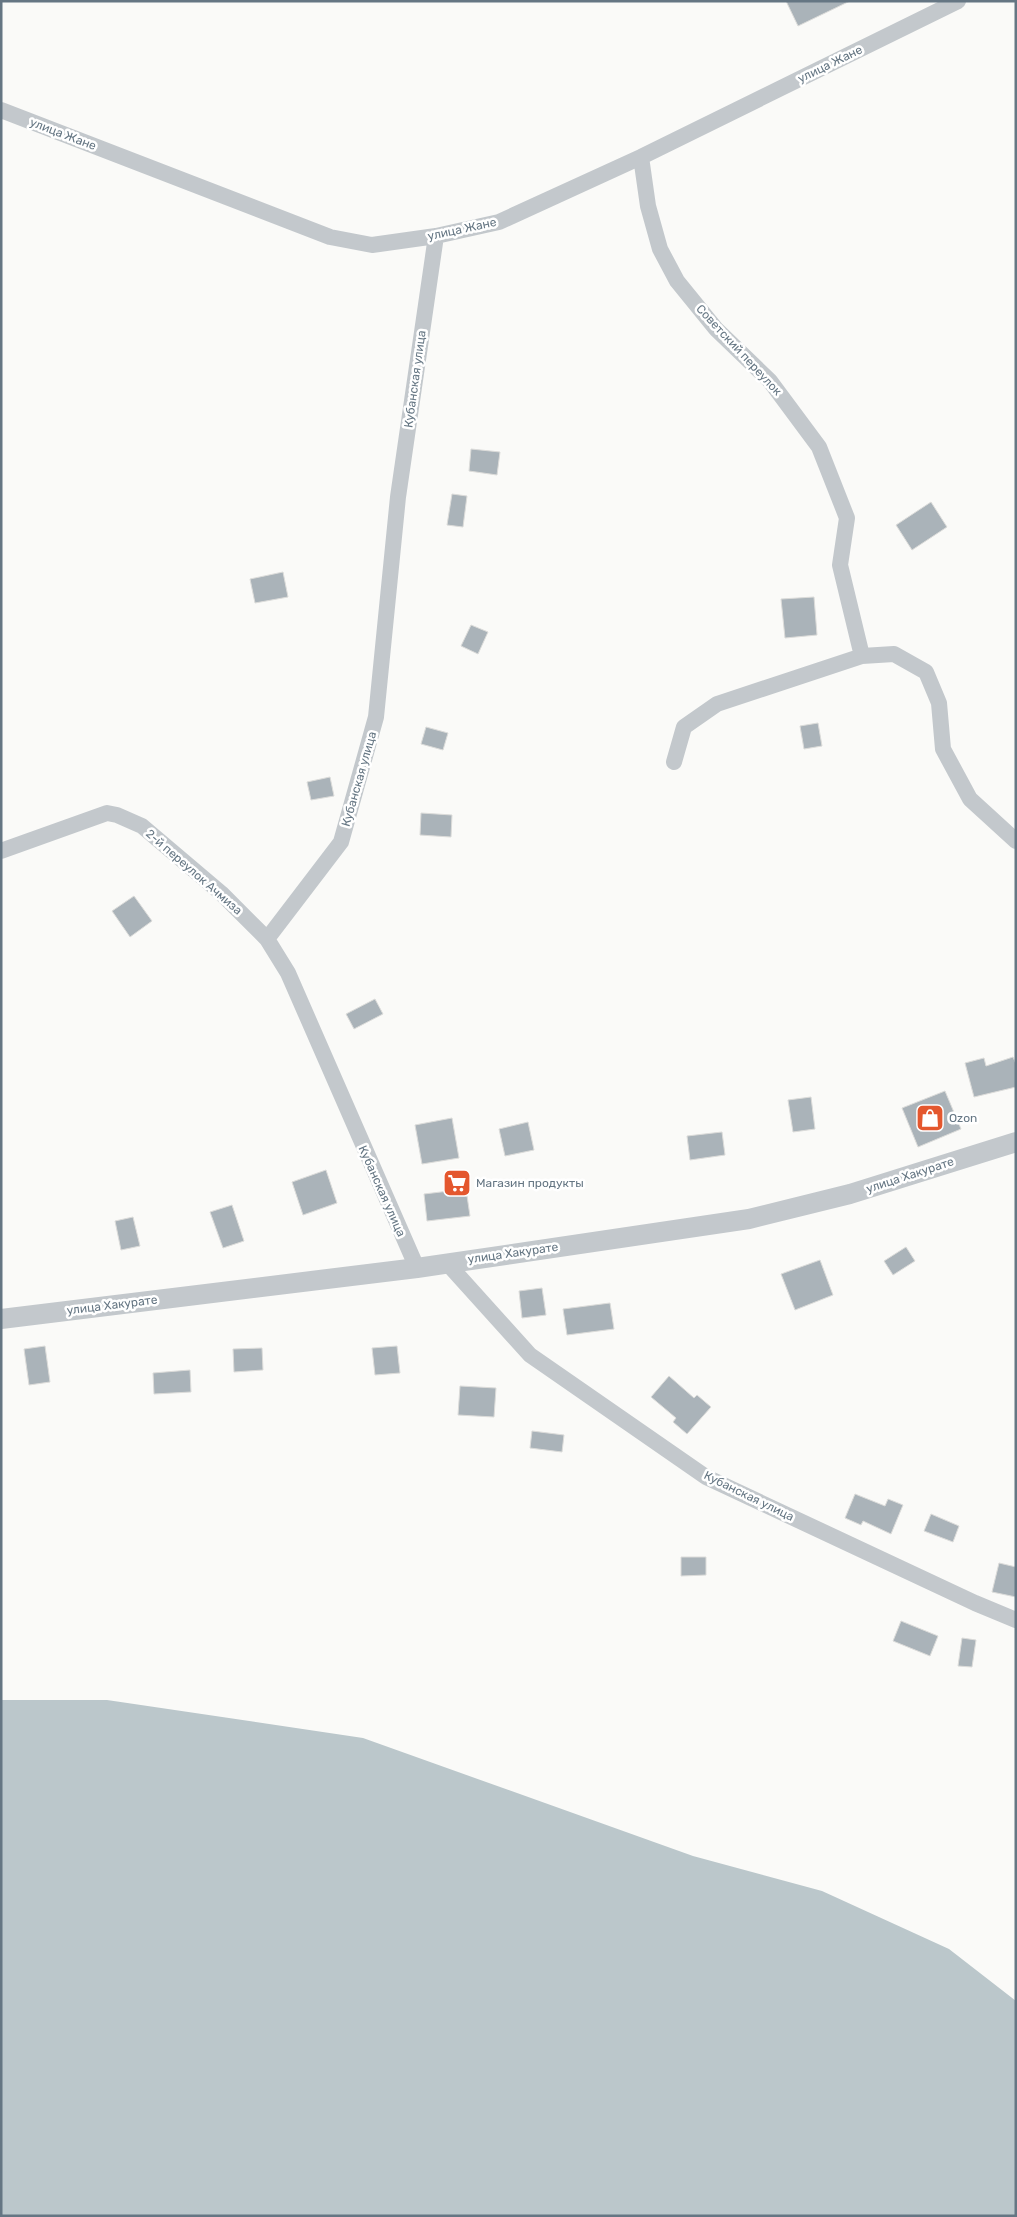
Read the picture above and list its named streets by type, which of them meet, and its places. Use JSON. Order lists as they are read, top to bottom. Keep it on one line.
{"streets":{"street":["улица Жане","Советский переулок","Кубанская улица","2-й переулок Ачмиза","улица Хакурате"]},"crossings":[["улица Жане","Советский переулок"],["улица Жане","Кубанская улица"],["Кубанская улица","2-й переулок Ачмиза"],["Кубанская улица","улица Хакурате"]],"places":{"shop":["Ozon"],"supermarket":["Магазин продукты"]}}
